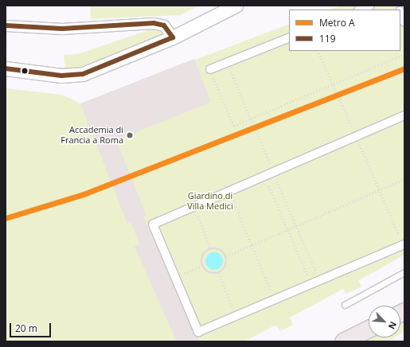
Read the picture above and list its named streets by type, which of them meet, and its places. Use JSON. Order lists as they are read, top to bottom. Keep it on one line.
{"parks":["Giardino di Villa Medici"],"places":["Accademia di Francia a Roma"],"lines":["transit line 119","metro line A"],"legend":["Metro A","119"],"scale_bar":"20 m","north":"bottom right"}
